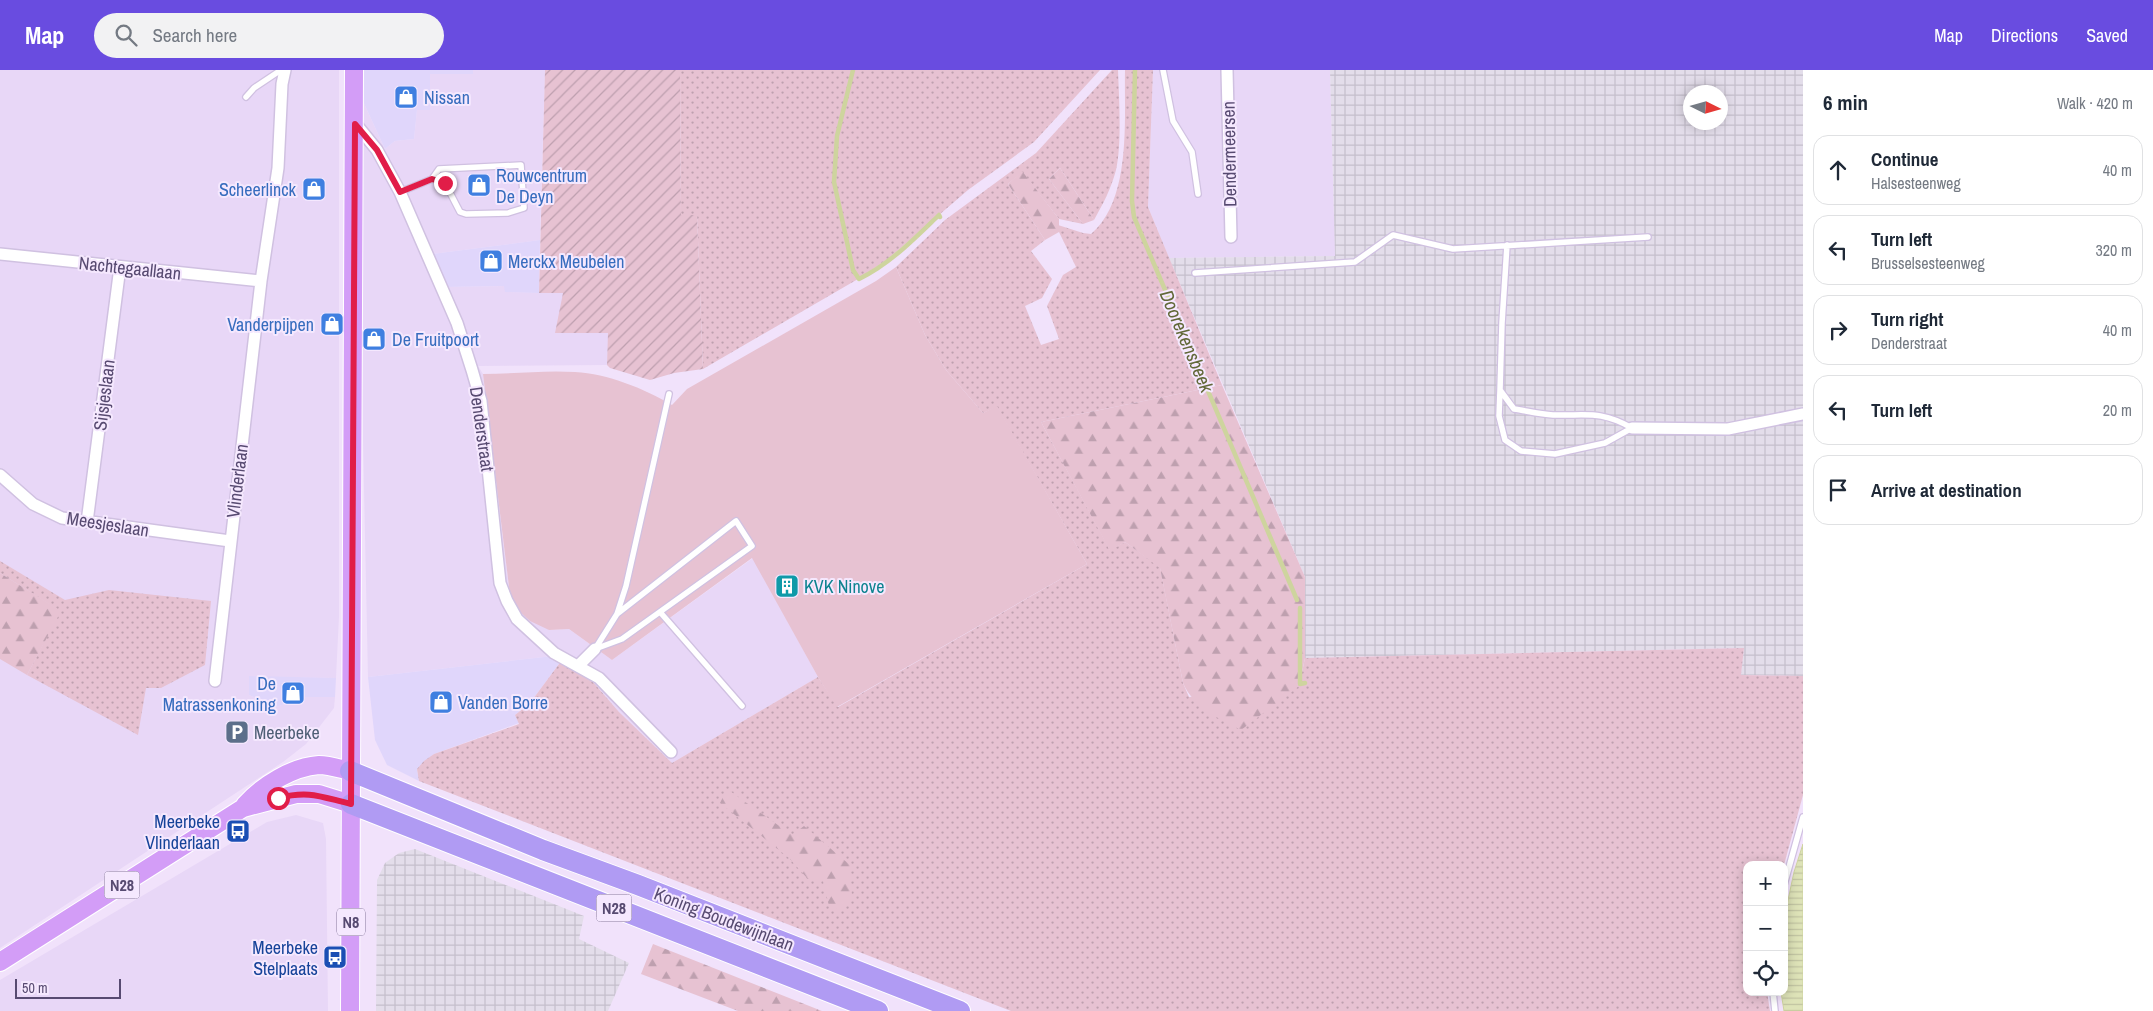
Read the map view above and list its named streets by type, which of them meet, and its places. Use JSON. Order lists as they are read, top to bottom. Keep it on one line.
{"streets":{"highway":["N28","Koning Boudewijnlaan"],"main road":["N8"],"street":["Dendermeersen","Nachtegaallaan","Sijsjeslaan","Denderstraat","Vlinderlaan","Meesjeslaan"]},"crossings":[["Nachtegaallaan","Sijsjeslaan"],["Nachtegaallaan","Vlinderlaan"],["Sijsjeslaan","Meesjeslaan"],["Denderstraat","N8"],["Vlinderlaan","Meesjeslaan"],["N28","Koning Boudewijnlaan"],["N28","N8"],["Koning Boudewijnlaan","N8"]],"water":["Doorekensbeek"],"places":{"shop":["Nissan","Rouwcentrum De Deyn","Scheerlinck","Merckx Meubelen","Vanderpijpen","De Fruitpoort","De Matrassenkoning","Vanden Borre"],"building":["KVK Ninove"],"parking":["Meerbeke"],"bus stop":["Meerbeke Vlinderlaan","Meerbeke Stelplaats"]},"scale_bar":"50 m","north":"right","page":{"header":"Map","search":"Search here","nav":["Map","Directions","Saved"],"heading":["6 min","Walk · 420 m"],"list":[["Continue","Halsesteenweg","40 m"],["Turn left","Brusselsesteenweg","320 m"],["Turn right","Denderstraat","40 m"],["Turn left","20 m"],"Arrive at destination"],"map_buttons":["+","−"],"scale":"50 m"}}
